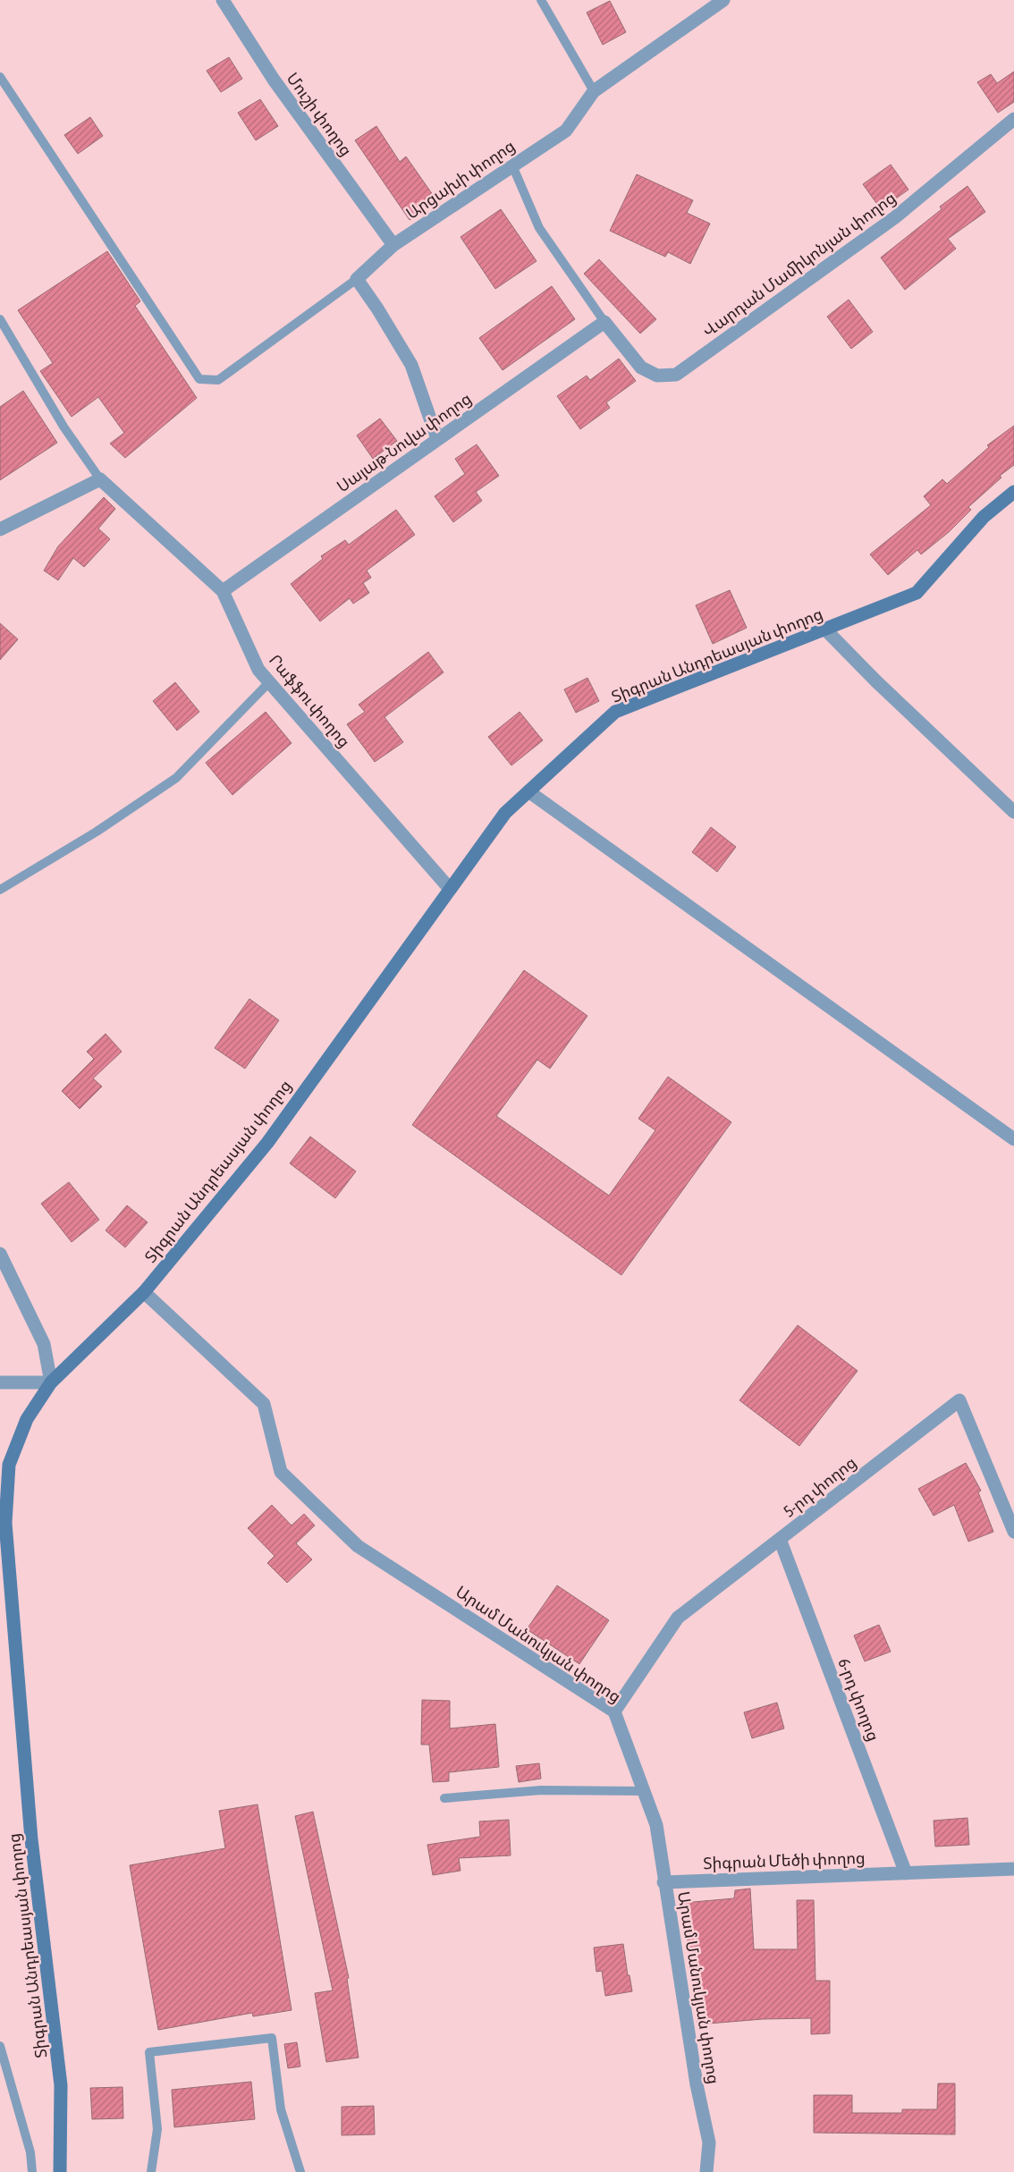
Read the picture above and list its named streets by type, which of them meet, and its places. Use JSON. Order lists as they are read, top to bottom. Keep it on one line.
{"streets":{"main road":["Տիգրան Անդրեասյան փողոց"],"street":["Մուշի փողոց","Արցախի փողոց","Վարդան Մամիկոնյան փողոց","Սայաթ-Նովա փողոց","Րաֆֆու փողոց","5-րդ փողոց","Արամ Մանուկյան փողոց","6-րդ փողոց","Տիգրան Մեծի փողոց"]},"crossings":[["Մուշի փողոց","Արցախի փողոց"],["Վարդան Մամիկոնյան փողոց","Սայաթ-Նովա փողոց"],["Սայաթ-Նովա փողոց","Րաֆֆու փողոց"],["Տիգրան Անդրեասյան փողոց","Րաֆֆու փողոց"],["Տիգրան Անդրեասյան փողոց","Արամ Մանուկյան փողոց"],["5-րդ փողոց","Արամ Մանուկյան փողոց"],["5-րդ փողոց","6-րդ փողոց"],["Արամ Մանուկյան փողոց","Տիգրան Մեծի փողոց"],["6-րդ փողոց","Տիգրան Մեծի փողոց"]]}
